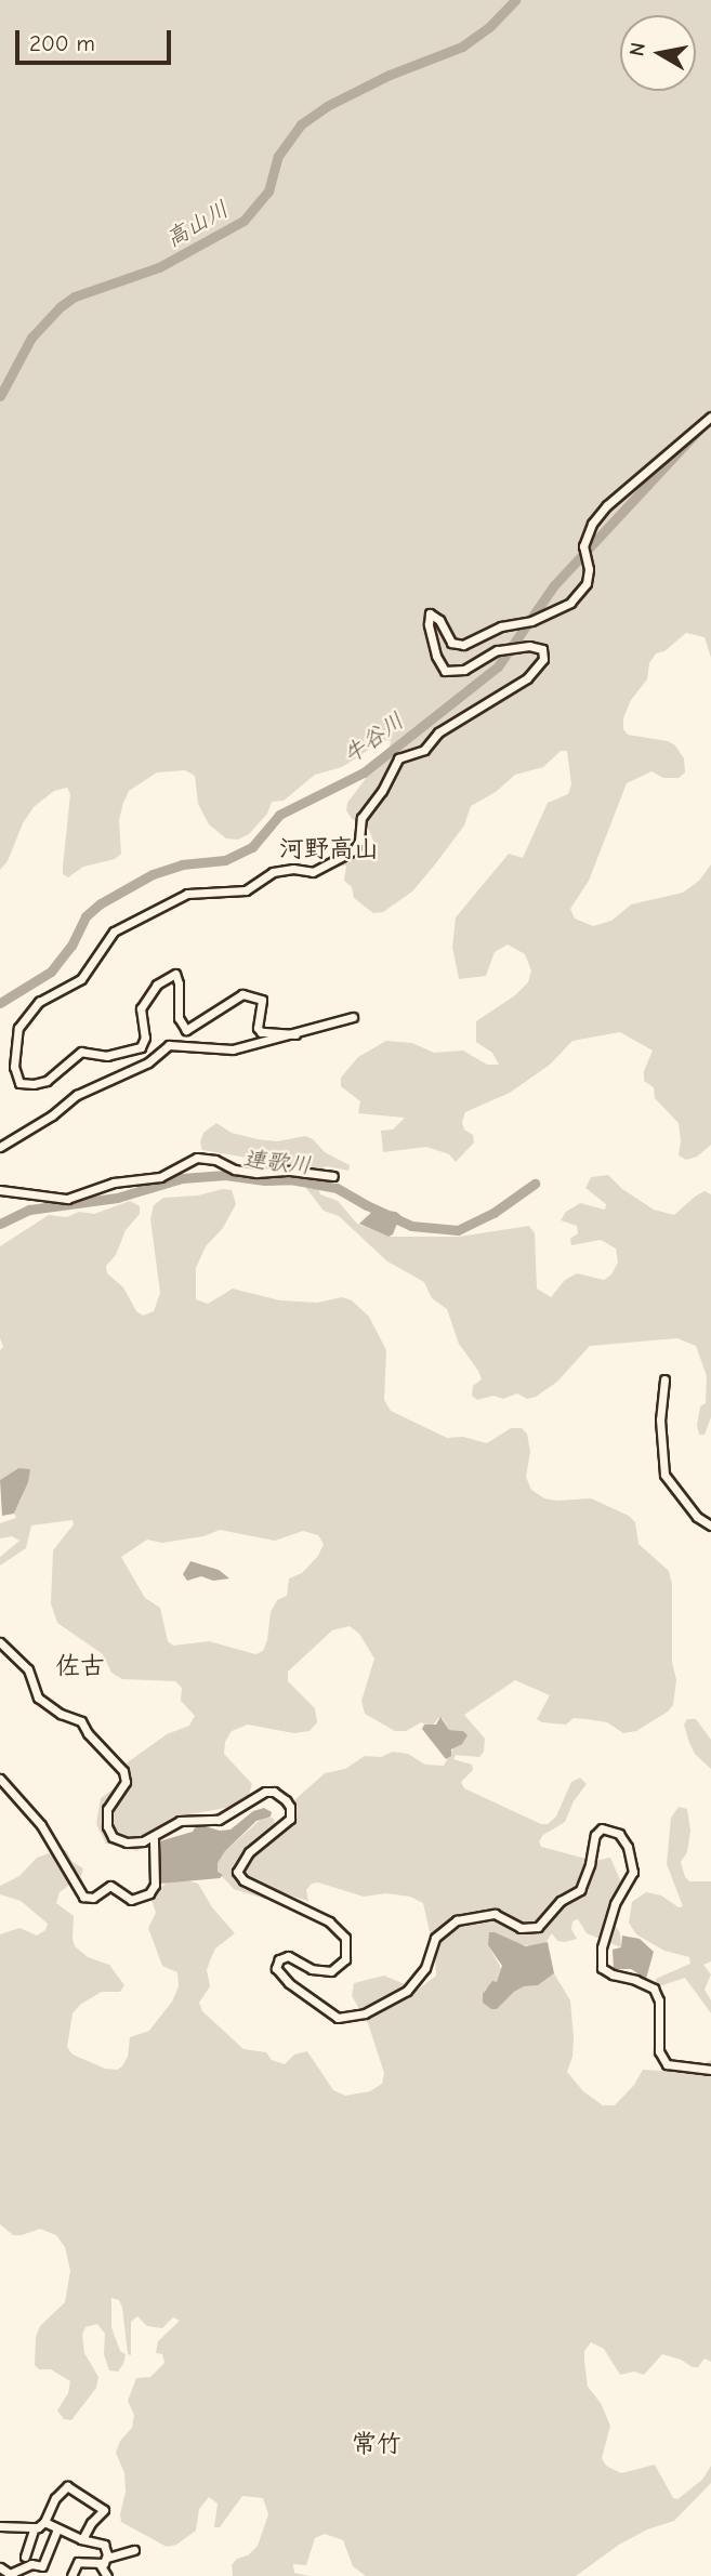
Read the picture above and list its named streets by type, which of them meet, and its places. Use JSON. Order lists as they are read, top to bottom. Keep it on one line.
{"districts":["河野高山","佐古","常竹"],"water":["高山川","牛谷川","連歌川"],"scale_bar":"200 m","north":"left"}
